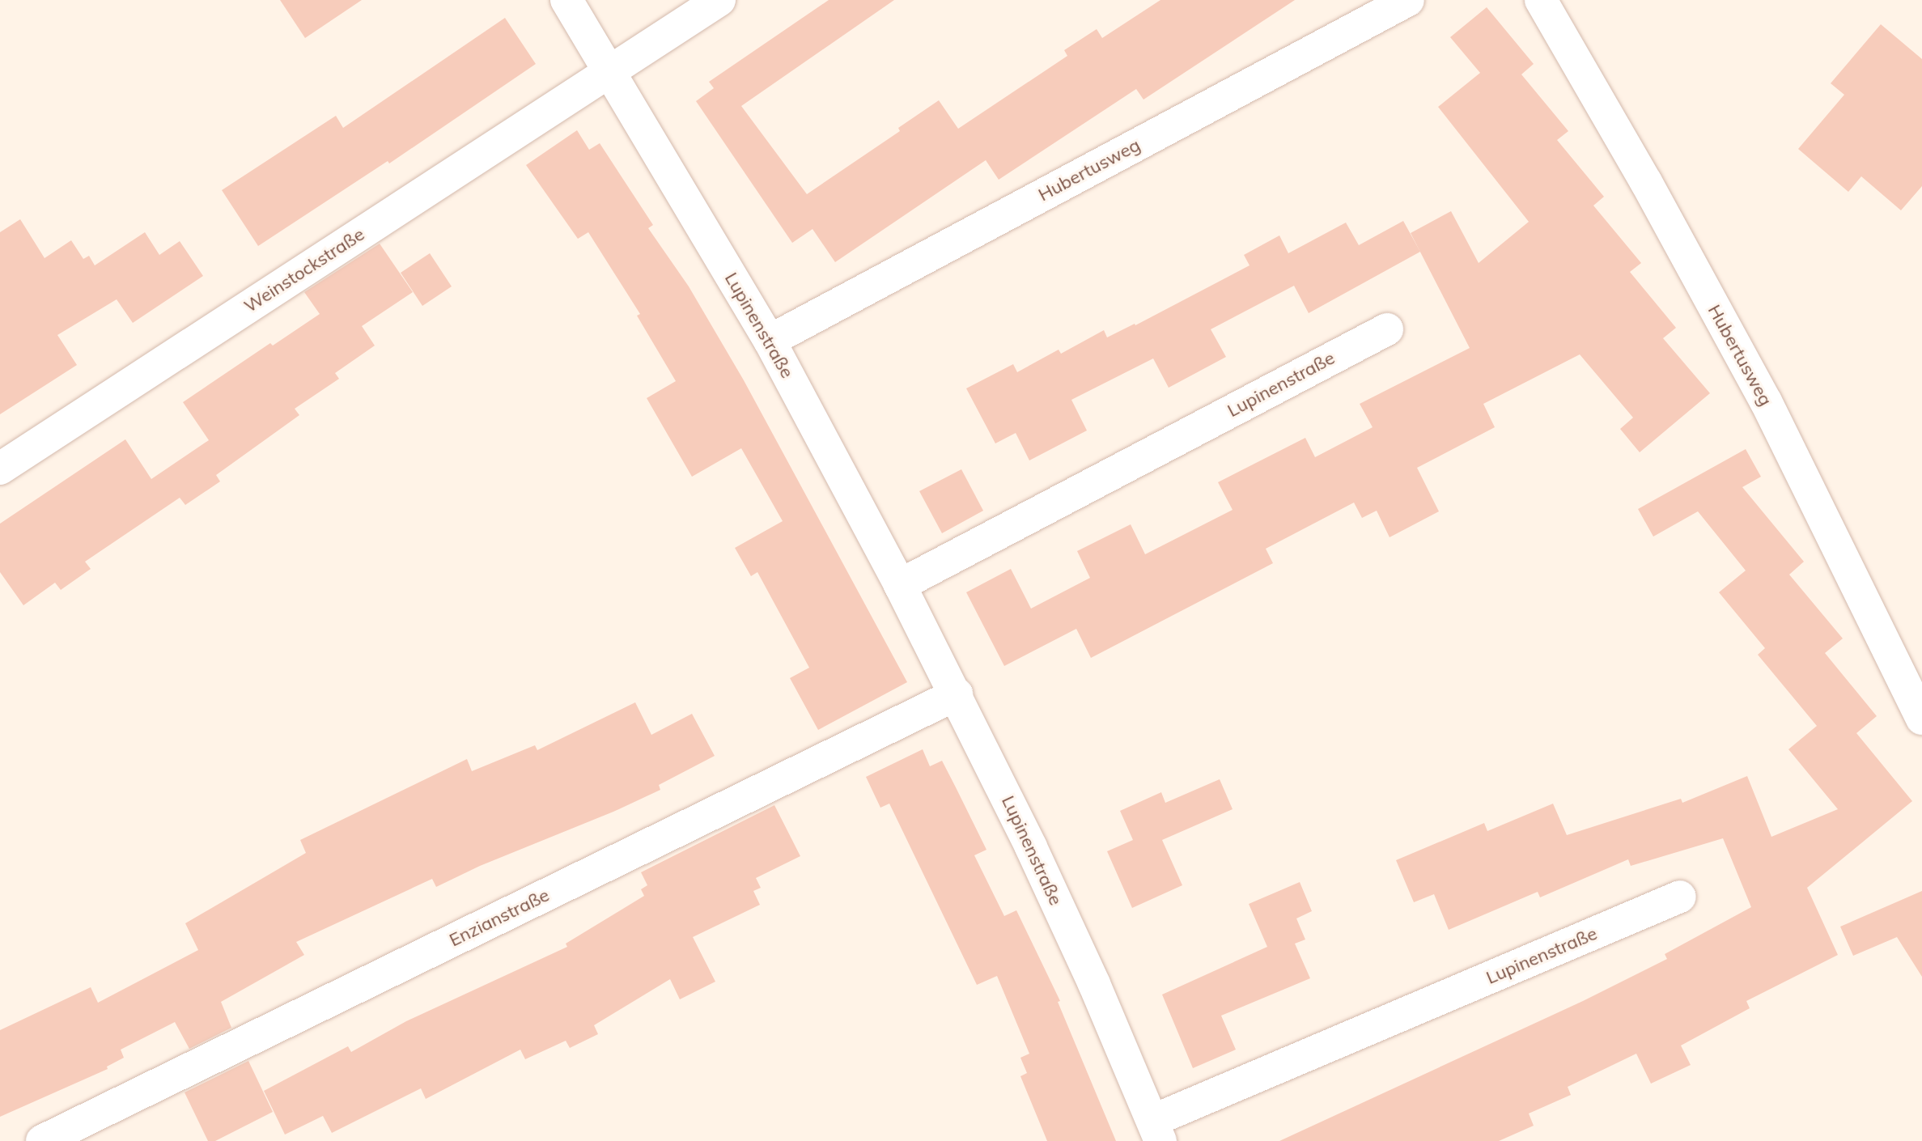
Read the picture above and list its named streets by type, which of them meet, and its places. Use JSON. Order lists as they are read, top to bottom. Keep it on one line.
{"streets":{"street":["Hubertusweg","Weinstockstraße","Lupinenstraße","Enzianstraße"]},"crossings":[["Hubertusweg","Lupinenstraße"],["Weinstockstraße","Lupinenstraße"],["Lupinenstraße","Enzianstraße"]]}
